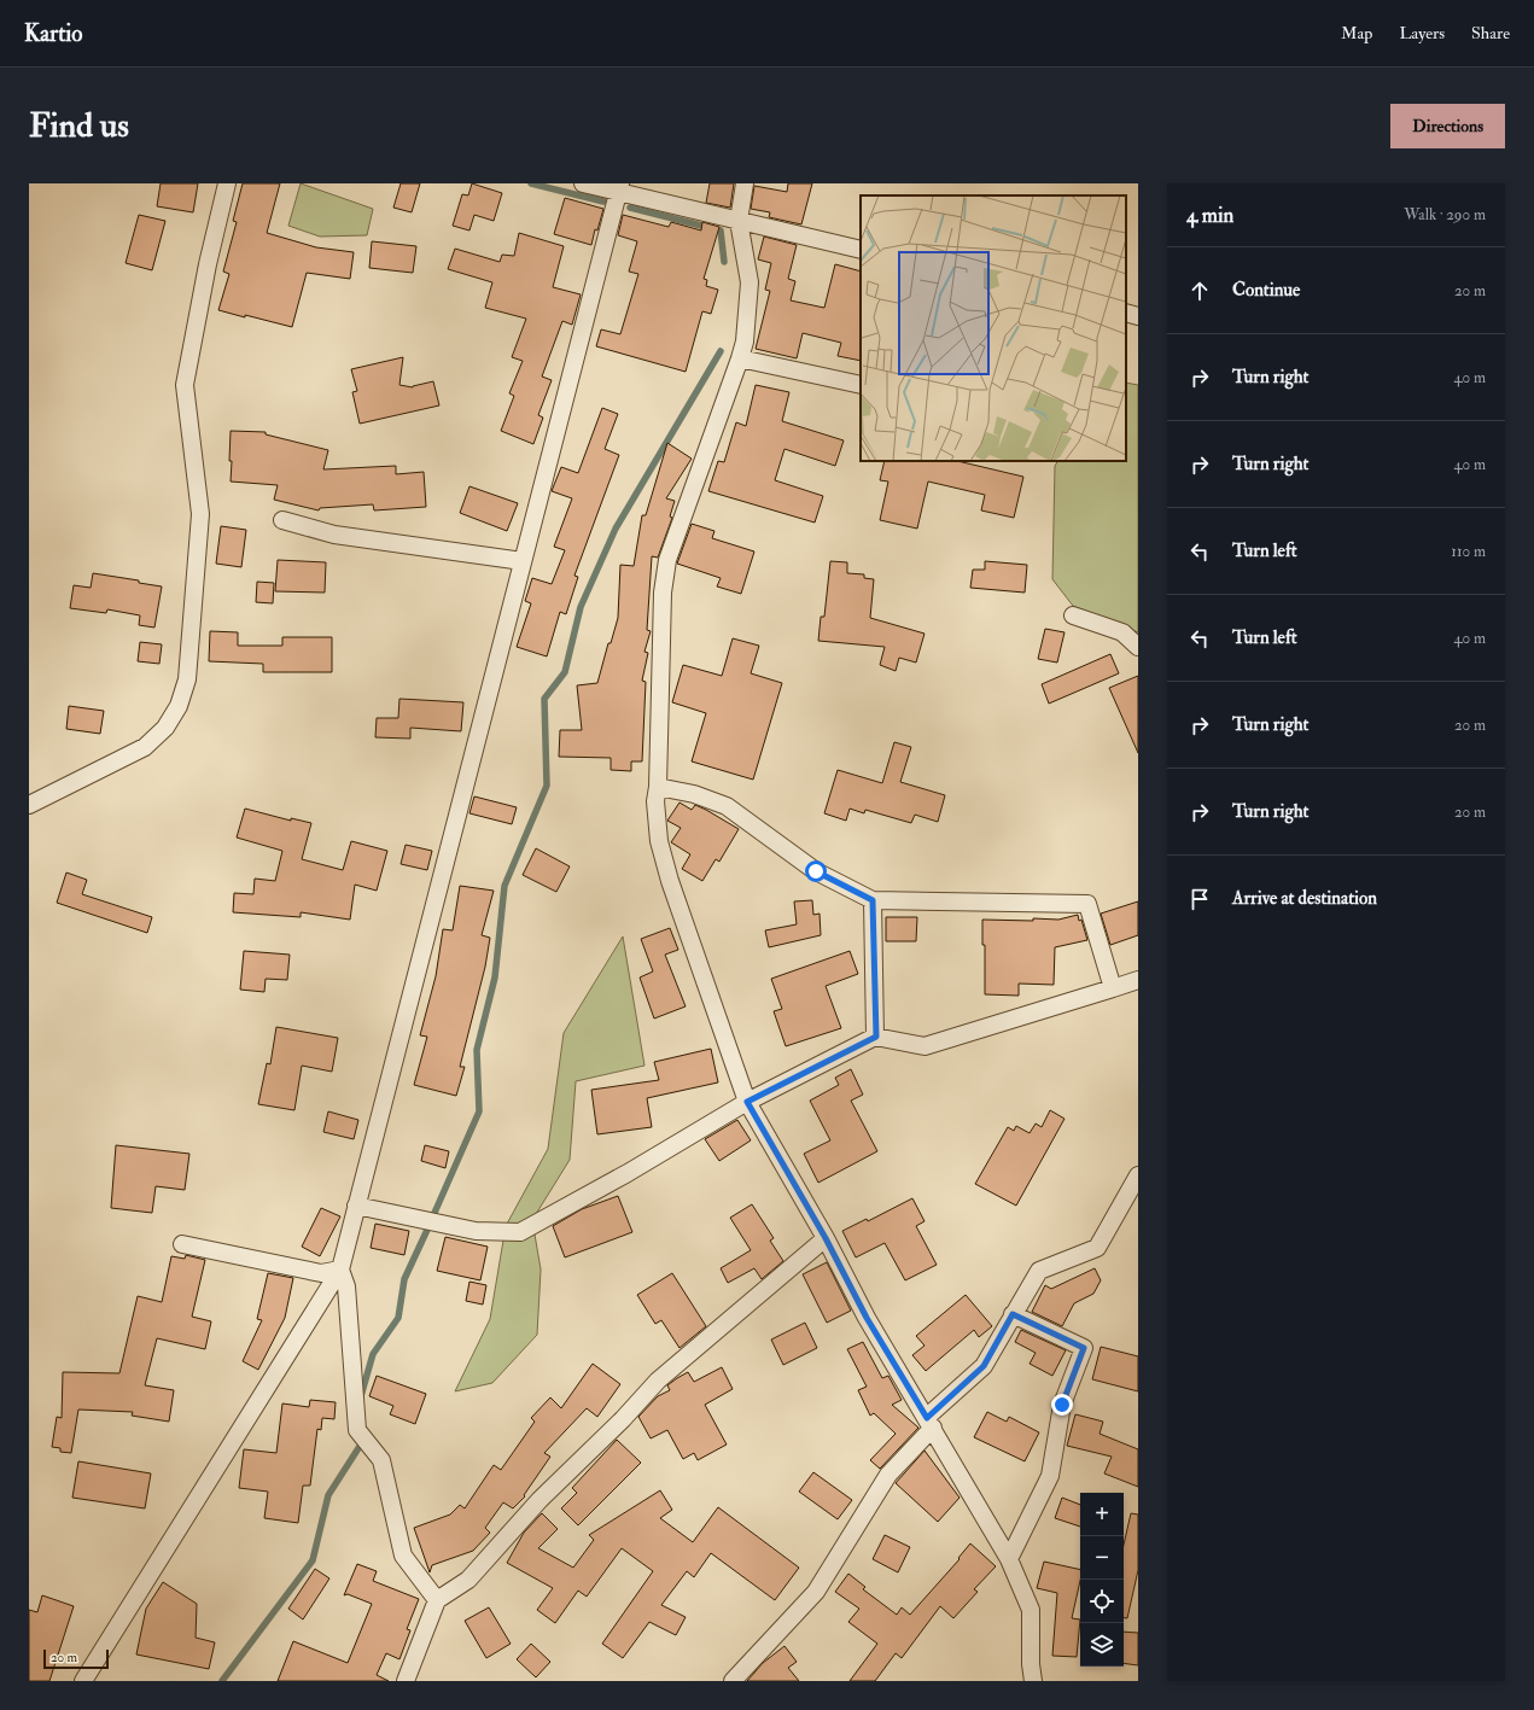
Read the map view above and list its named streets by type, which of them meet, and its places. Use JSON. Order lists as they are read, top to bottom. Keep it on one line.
{"scale_bar":"20 m","page":{"header":"Kartio","nav":["Map","Layers","Share"],"buttons":"Directions","title":"Find us","heading":["4 min","Walk · 290 m"],"list":[["Continue","20 m"],["Turn right","40 m"],["Turn right","40 m"],["Turn left","110 m"],["Turn left","40 m"],["Turn right","20 m"],["Turn right","20 m"],"Arrive at destination"],"map_buttons":["+","−"],"scale":"20 m"}}
